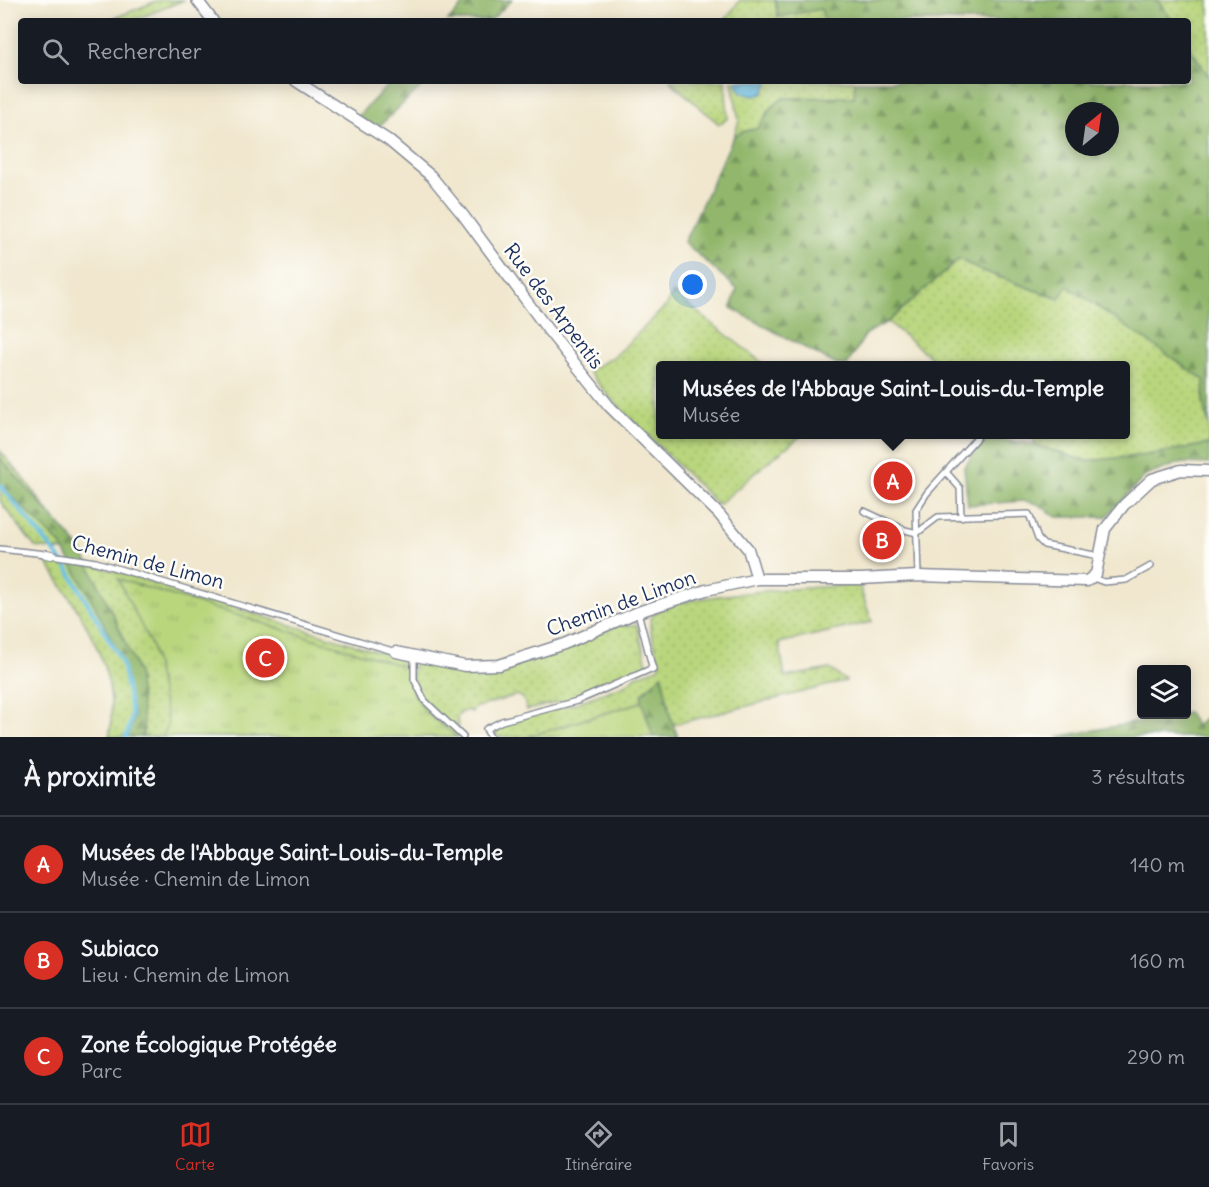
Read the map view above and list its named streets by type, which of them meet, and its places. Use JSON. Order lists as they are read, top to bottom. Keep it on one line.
{"streets":{"street":["Rue des Arpentis","Chemin de Limon"]},"crossings":[["Rue des Arpentis","Chemin de Limon"]],"north":"top right","page":{"search":"Rechercher","popup":["Musées de l'Abbaye Saint-Louis-du-Temple","Musée"],"pins":["A","B","C"],"heading":["À proximité","3 résultats"],"list":[{"mark":"A","name":"Musées de l'Abbaye Saint-Louis-du-Temple","note":"Musée · Chemin de Limon","value":"140 m"},{"mark":"B","name":"Subiaco","note":"Lieu · Chemin de Limon","value":"160 m"},{"mark":"C","name":"Zone Écologique Protégée","note":"Parc","value":"290 m"}],"nav":["Carte","Itinéraire","Favoris"]}}
